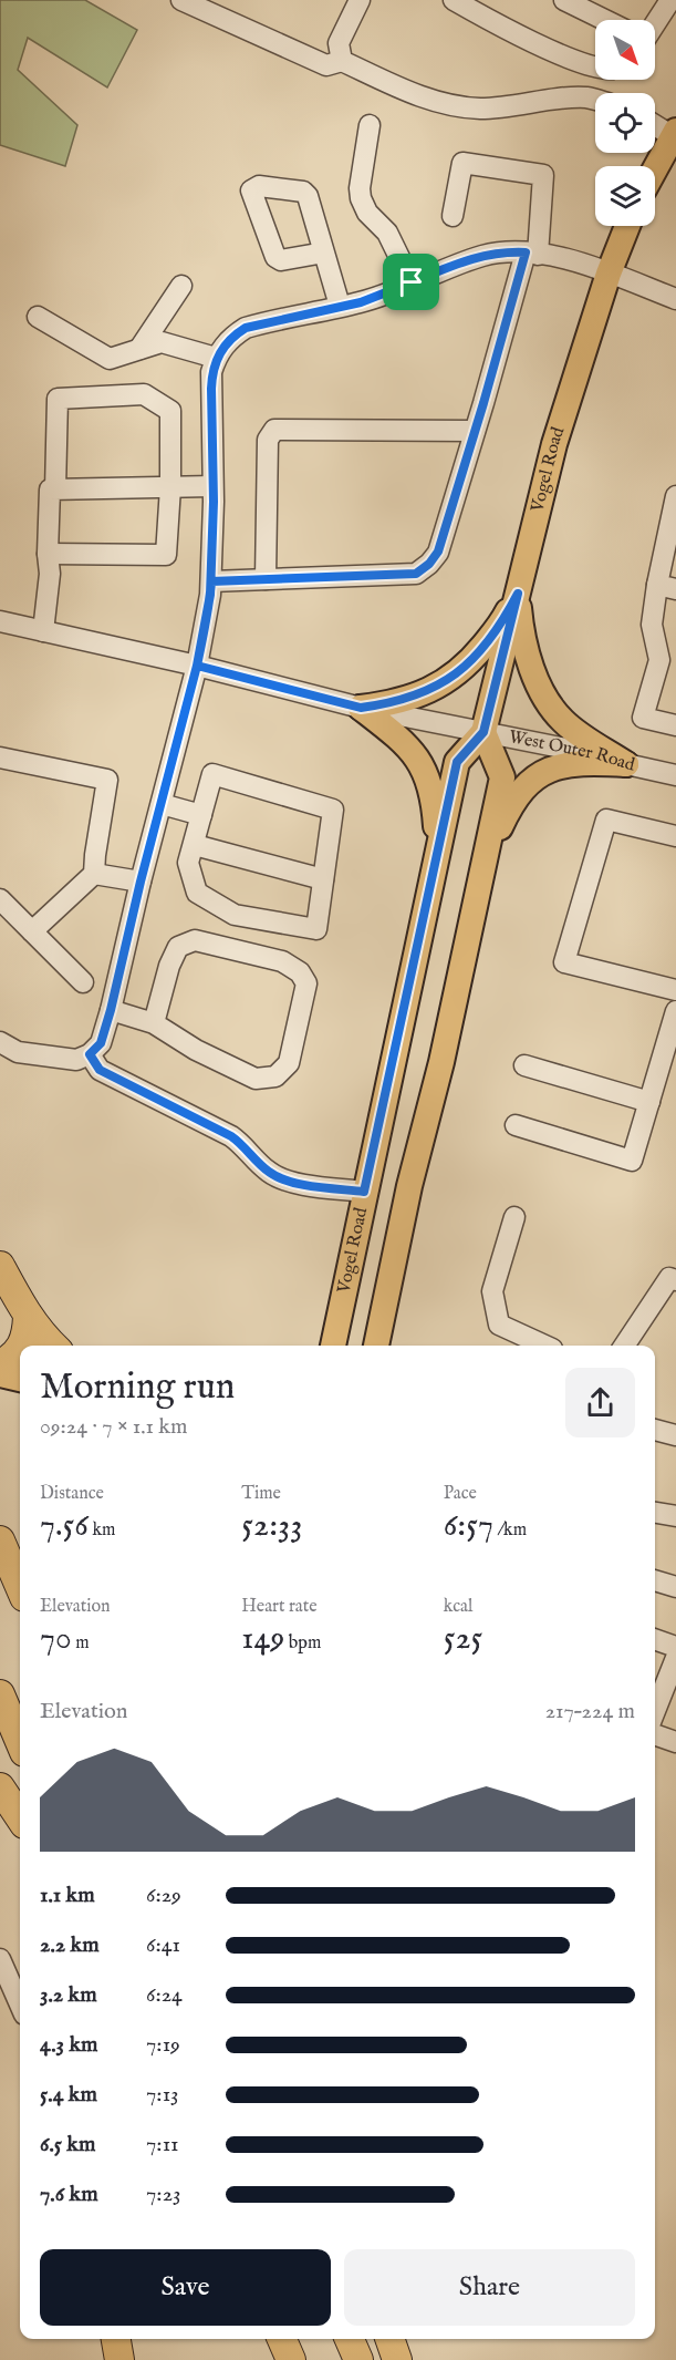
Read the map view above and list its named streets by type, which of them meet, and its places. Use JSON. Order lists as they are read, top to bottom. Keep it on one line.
{"streets":{"main road":["Vogel Road"],"street":["West Outer Road"]},"crossings":[["Vogel Road","West Outer Road"]],"north":"bottom right","page":{"heading":["Morning run","09:24 · 7 × 1.1 km"],"stats":[["Distance","7.56 km"],["Time","52:33"],["Pace","6:57 /km"],["Elevation","70 m"],["Heart rate","149 bpm"],["kcal","525"]],"chart":["Elevation","217–224 m"],"list":[{"name":"1.1 km","note":"6:29"},{"name":"2.2 km","note":"6:41"},{"name":"3.2 km","note":"6:24"},{"name":"4.3 km","note":"7:19"},{"name":"5.4 km","note":"7:13"},{"name":"6.5 km","note":"7:11"},{"name":"7.6 km","note":"7:23"}],"buttons":["Save","Share"]}}
